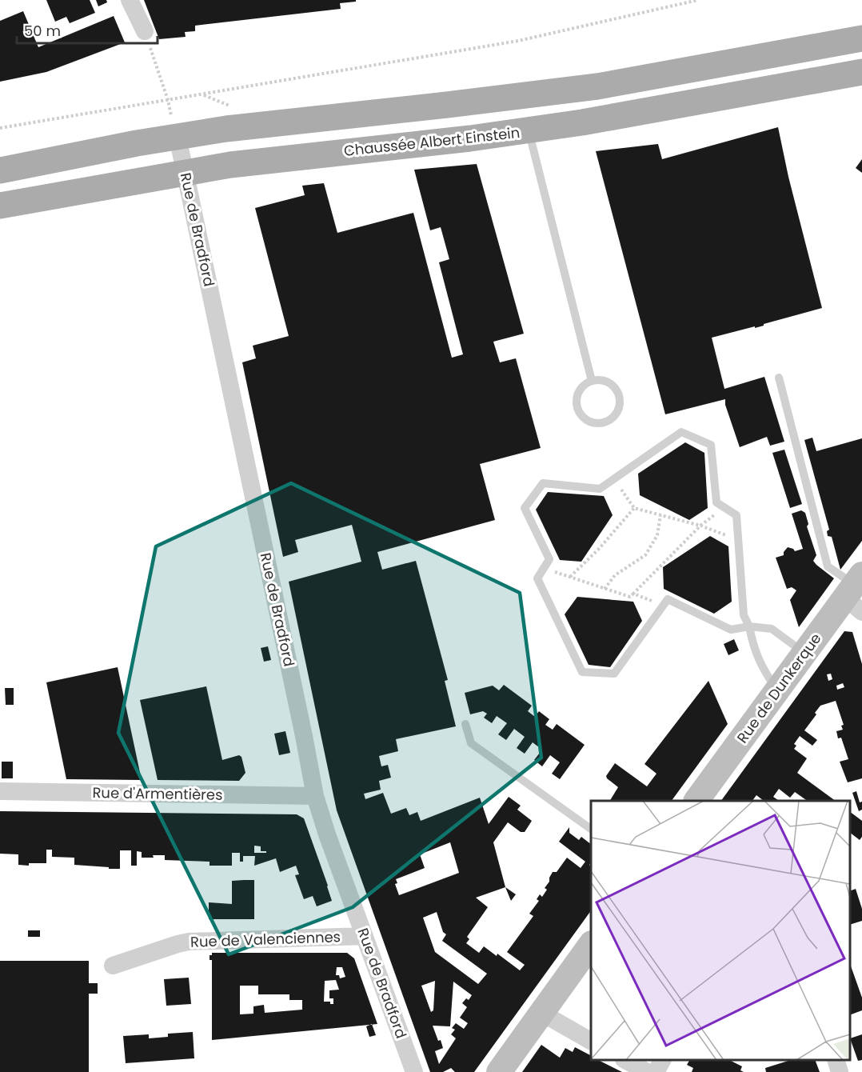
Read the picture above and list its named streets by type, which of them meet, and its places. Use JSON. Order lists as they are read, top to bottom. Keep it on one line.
{"streets":{"main road":["Chaussée Albert Einstein","Rue de Dunkerque"],"street":["Rue de Bradford","Rue d'Armentières","Rue de Valenciennes"]},"crossings":[["Chaussée Albert Einstein","Rue de Bradford"],["Rue de Bradford","Rue d'Armentières"],["Rue de Bradford","Rue de Valenciennes"]],"scale_bar":"50 m"}
